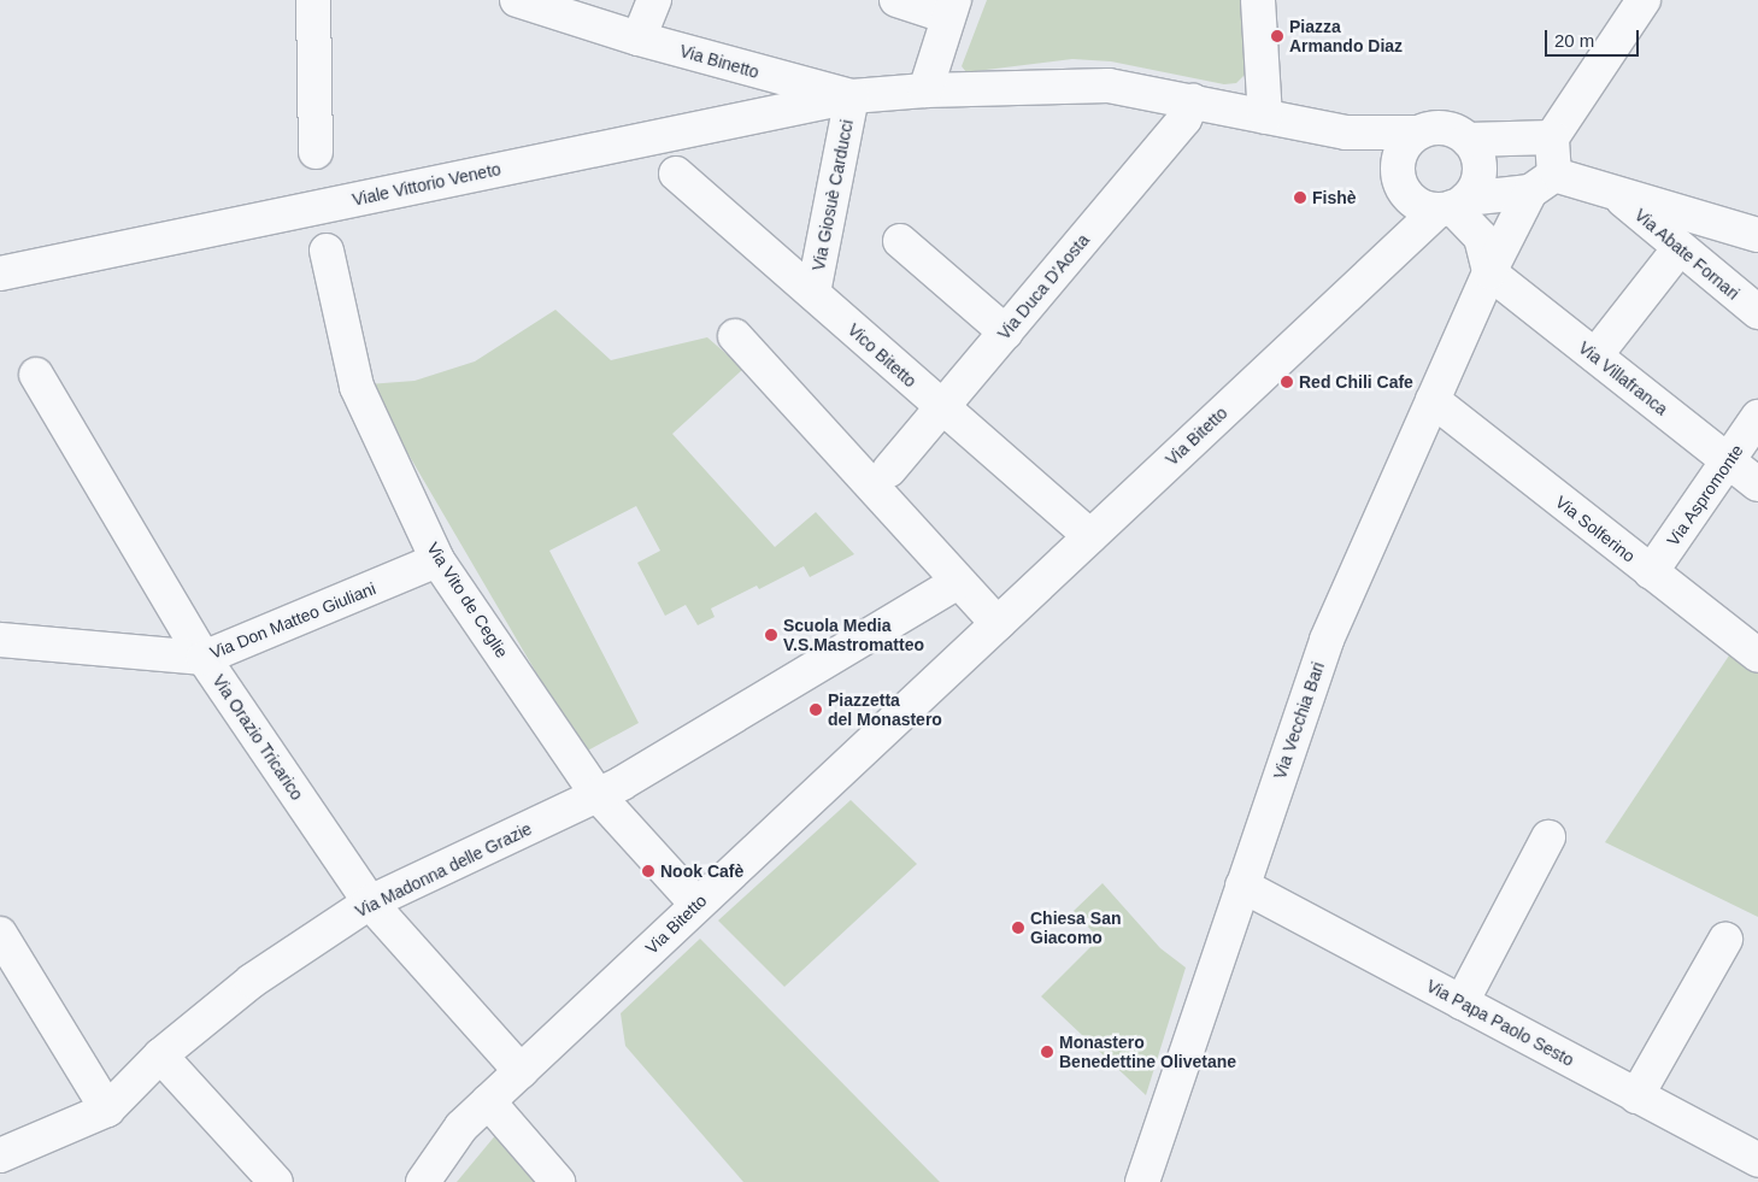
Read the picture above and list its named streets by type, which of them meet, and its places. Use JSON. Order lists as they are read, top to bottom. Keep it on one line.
{"streets":{"street":["Via Binetto","Viale Vittorio Veneto","Via Giosuè Carducci","Via Abate Fornari","Via Duca D'Aosta","Vico Bitetto","Via Villafranca","Via Bitetto","Via Aspromonte","Via Solferino","Via Vito de Ceglie","Via Don Matteo Giuliani","Via Vecchia Bari","Via Orazio Tricarico","Via Madonna delle Grazie","Via Papa Paolo Sesto"]},"crossings":[["Via Binetto","Viale Vittorio Veneto"],["Via Binetto","Via Giosuè Carducci"],["Viale Vittorio Veneto","Via Giosuè Carducci"],["Via Giosuè Carducci","Vico Bitetto"],["Via Duca D'Aosta","Vico Bitetto"],["Vico Bitetto","Via Bitetto"],["Via Villafranca","Via Aspromonte"],["Via Villafranca","Via Vecchia Bari"],["Via Bitetto","Via Vito de Ceglie"],["Via Bitetto","Via Orazio Tricarico"],["Via Aspromonte","Via Solferino"],["Via Solferino","Via Vecchia Bari"],["Via Vito de Ceglie","Via Don Matteo Giuliani"],["Via Vito de Ceglie","Via Madonna delle Grazie"],["Via Don Matteo Giuliani","Via Orazio Tricarico"],["Via Vecchia Bari","Via Papa Paolo Sesto"],["Via Orazio Tricarico","Via Madonna delle Grazie"]],"places":["Piazza Armando Diaz","Fishè","Red Chili Cafe","Scuola Media V.S.Mastromatteo","Piazzetta del Monastero","Nook Cafè","Chiesa San Giacomo","Monastero Benedettine Olivetane"],"scale_bar":"20 m"}
